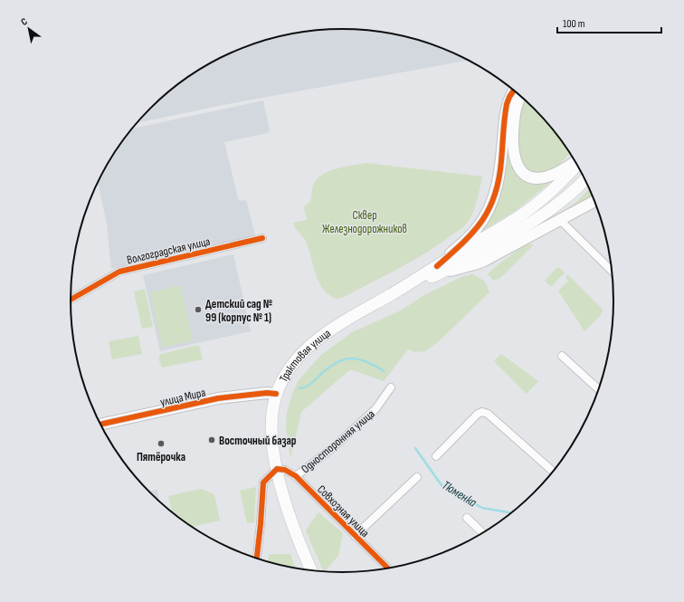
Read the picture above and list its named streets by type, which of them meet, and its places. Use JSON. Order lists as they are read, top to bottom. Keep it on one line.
{"streets":{"main road":["Трактовая улица"],"street":["Волгоградская улица","улица Мира","Односторонняя улица","Совхозная улица"]},"crossings":[["Трактовая улица","улица Мира"],["Трактовая улица","Совхозная улица"],["Односторонняя улица","Совхозная улица"]],"water":["Тюменка"],"parks":["Сквер Железнодорожников"],"places":["Детский сад № 99 (корпус № 1)","Восточный базар","Пятёрочка"],"scale_bar":"100 m","north":"top left"}
